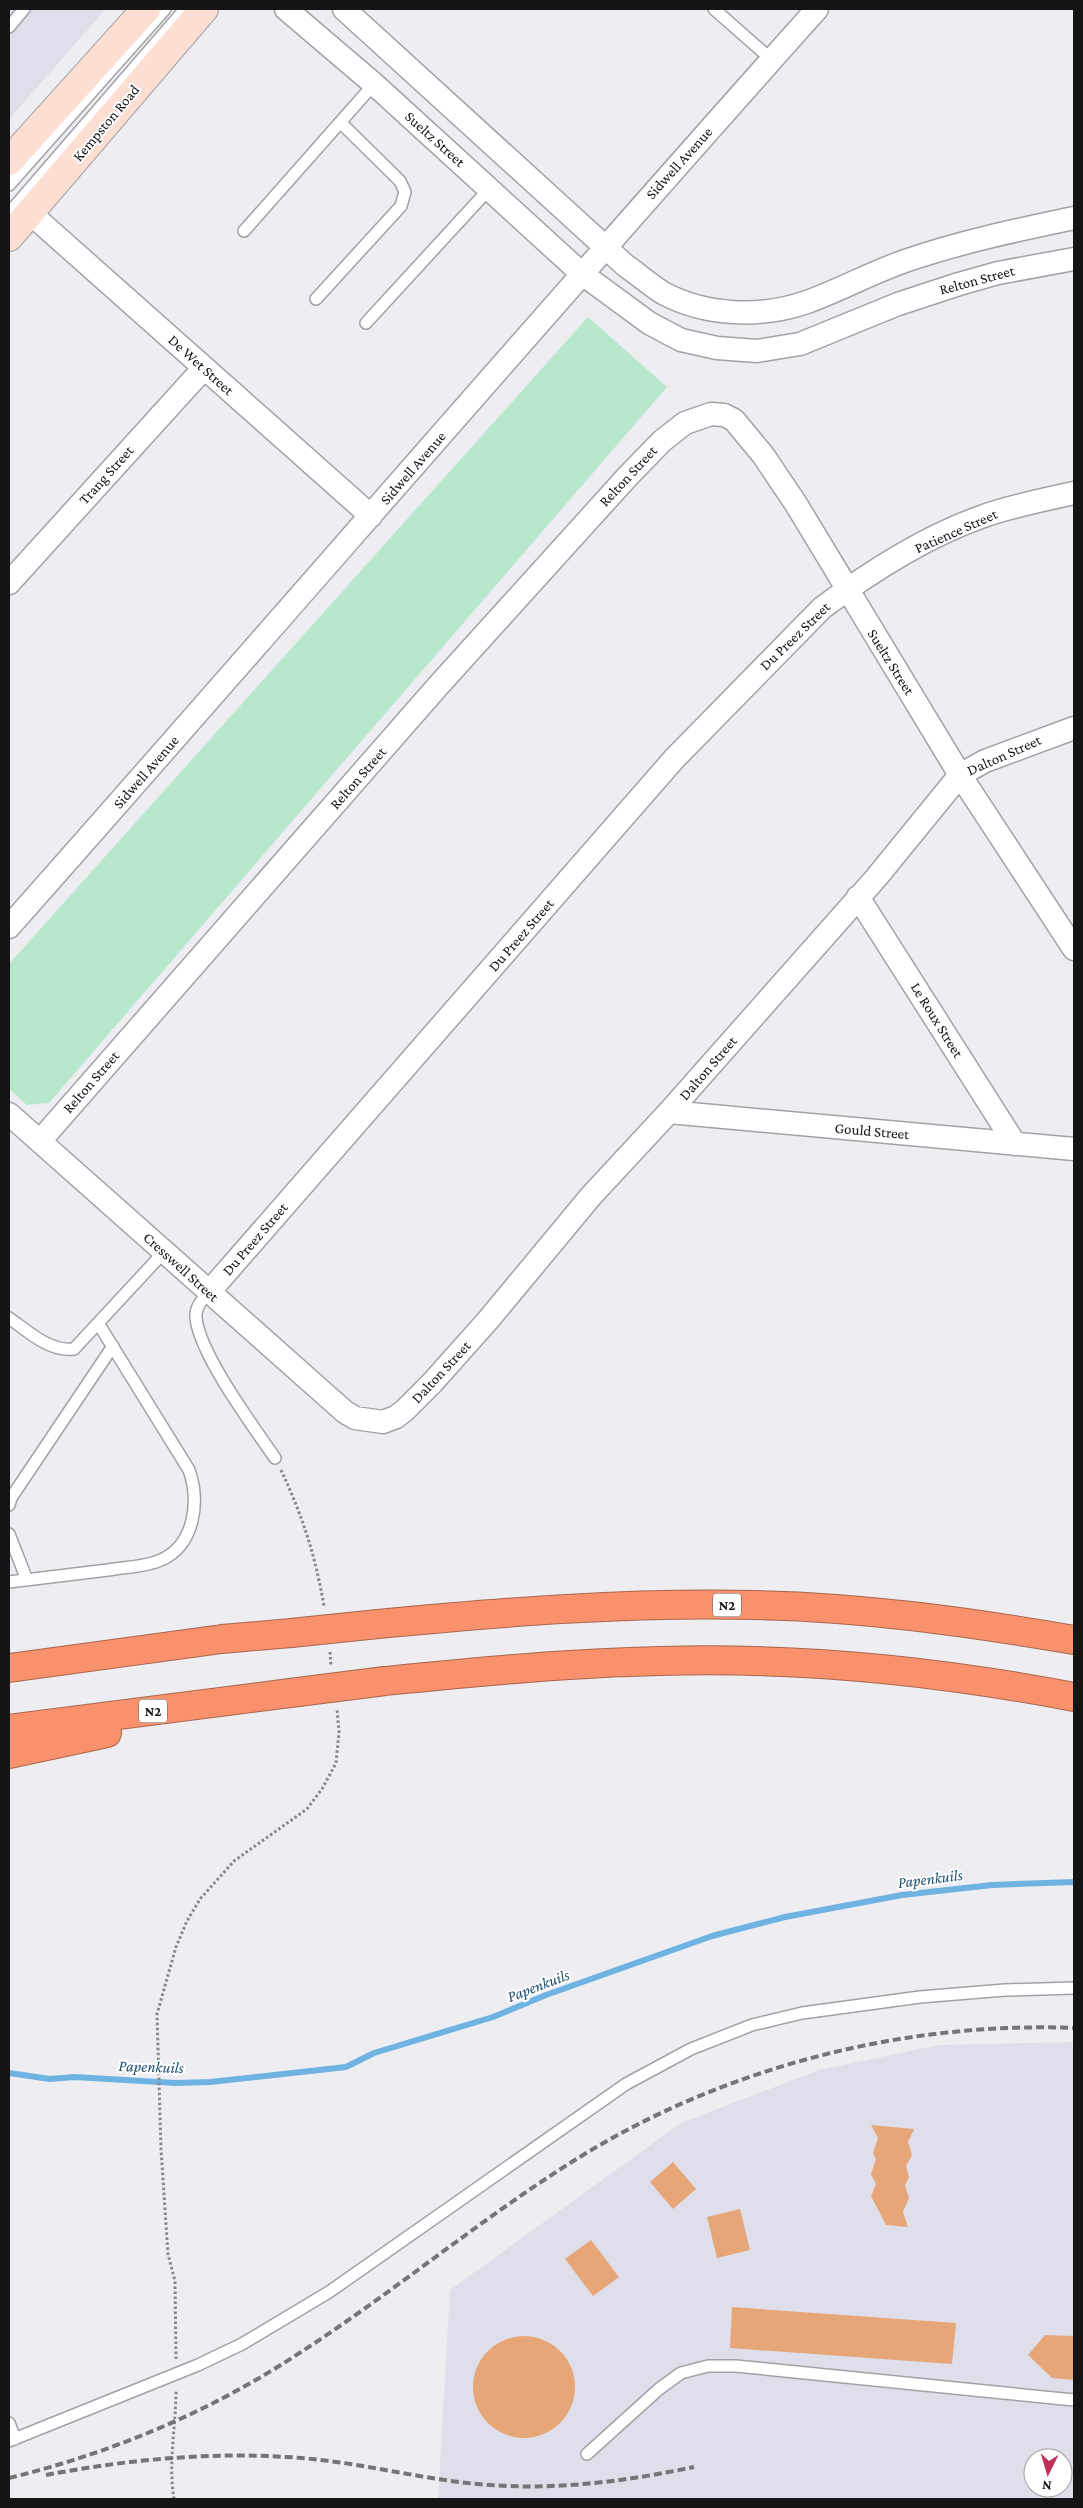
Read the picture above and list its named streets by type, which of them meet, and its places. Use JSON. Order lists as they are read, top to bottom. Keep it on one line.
{"streets":{"highway":["N2"],"main road":["Kempston Road"],"street":["Sueltz Street","Sidwell Avenue","Relton Street","De Wet Street","Trang Street","Patience Street","Du Preez Street","Dalton Street","Le Roux Street","Gould Street","Cresswell Street"]},"crossings":[["Kempston Road","De Wet Street"],["Sueltz Street","Sidwell Avenue"],["Sueltz Street","Relton Street"],["Sueltz Street","Patience Street"],["Sueltz Street","Du Preez Street"],["Sueltz Street","Dalton Street"],["Sidwell Avenue","Relton Street"],["Sidwell Avenue","De Wet Street"],["Relton Street","Cresswell Street"],["De Wet Street","Trang Street"],["Patience Street","Du Preez Street"],["Du Preez Street","Cresswell Street"],["Dalton Street","Le Roux Street"],["Dalton Street","Gould Street"],["Dalton Street","Cresswell Street"],["Le Roux Street","Gould Street"]],"water":["Papenkuils"],"north":"bottom"}
